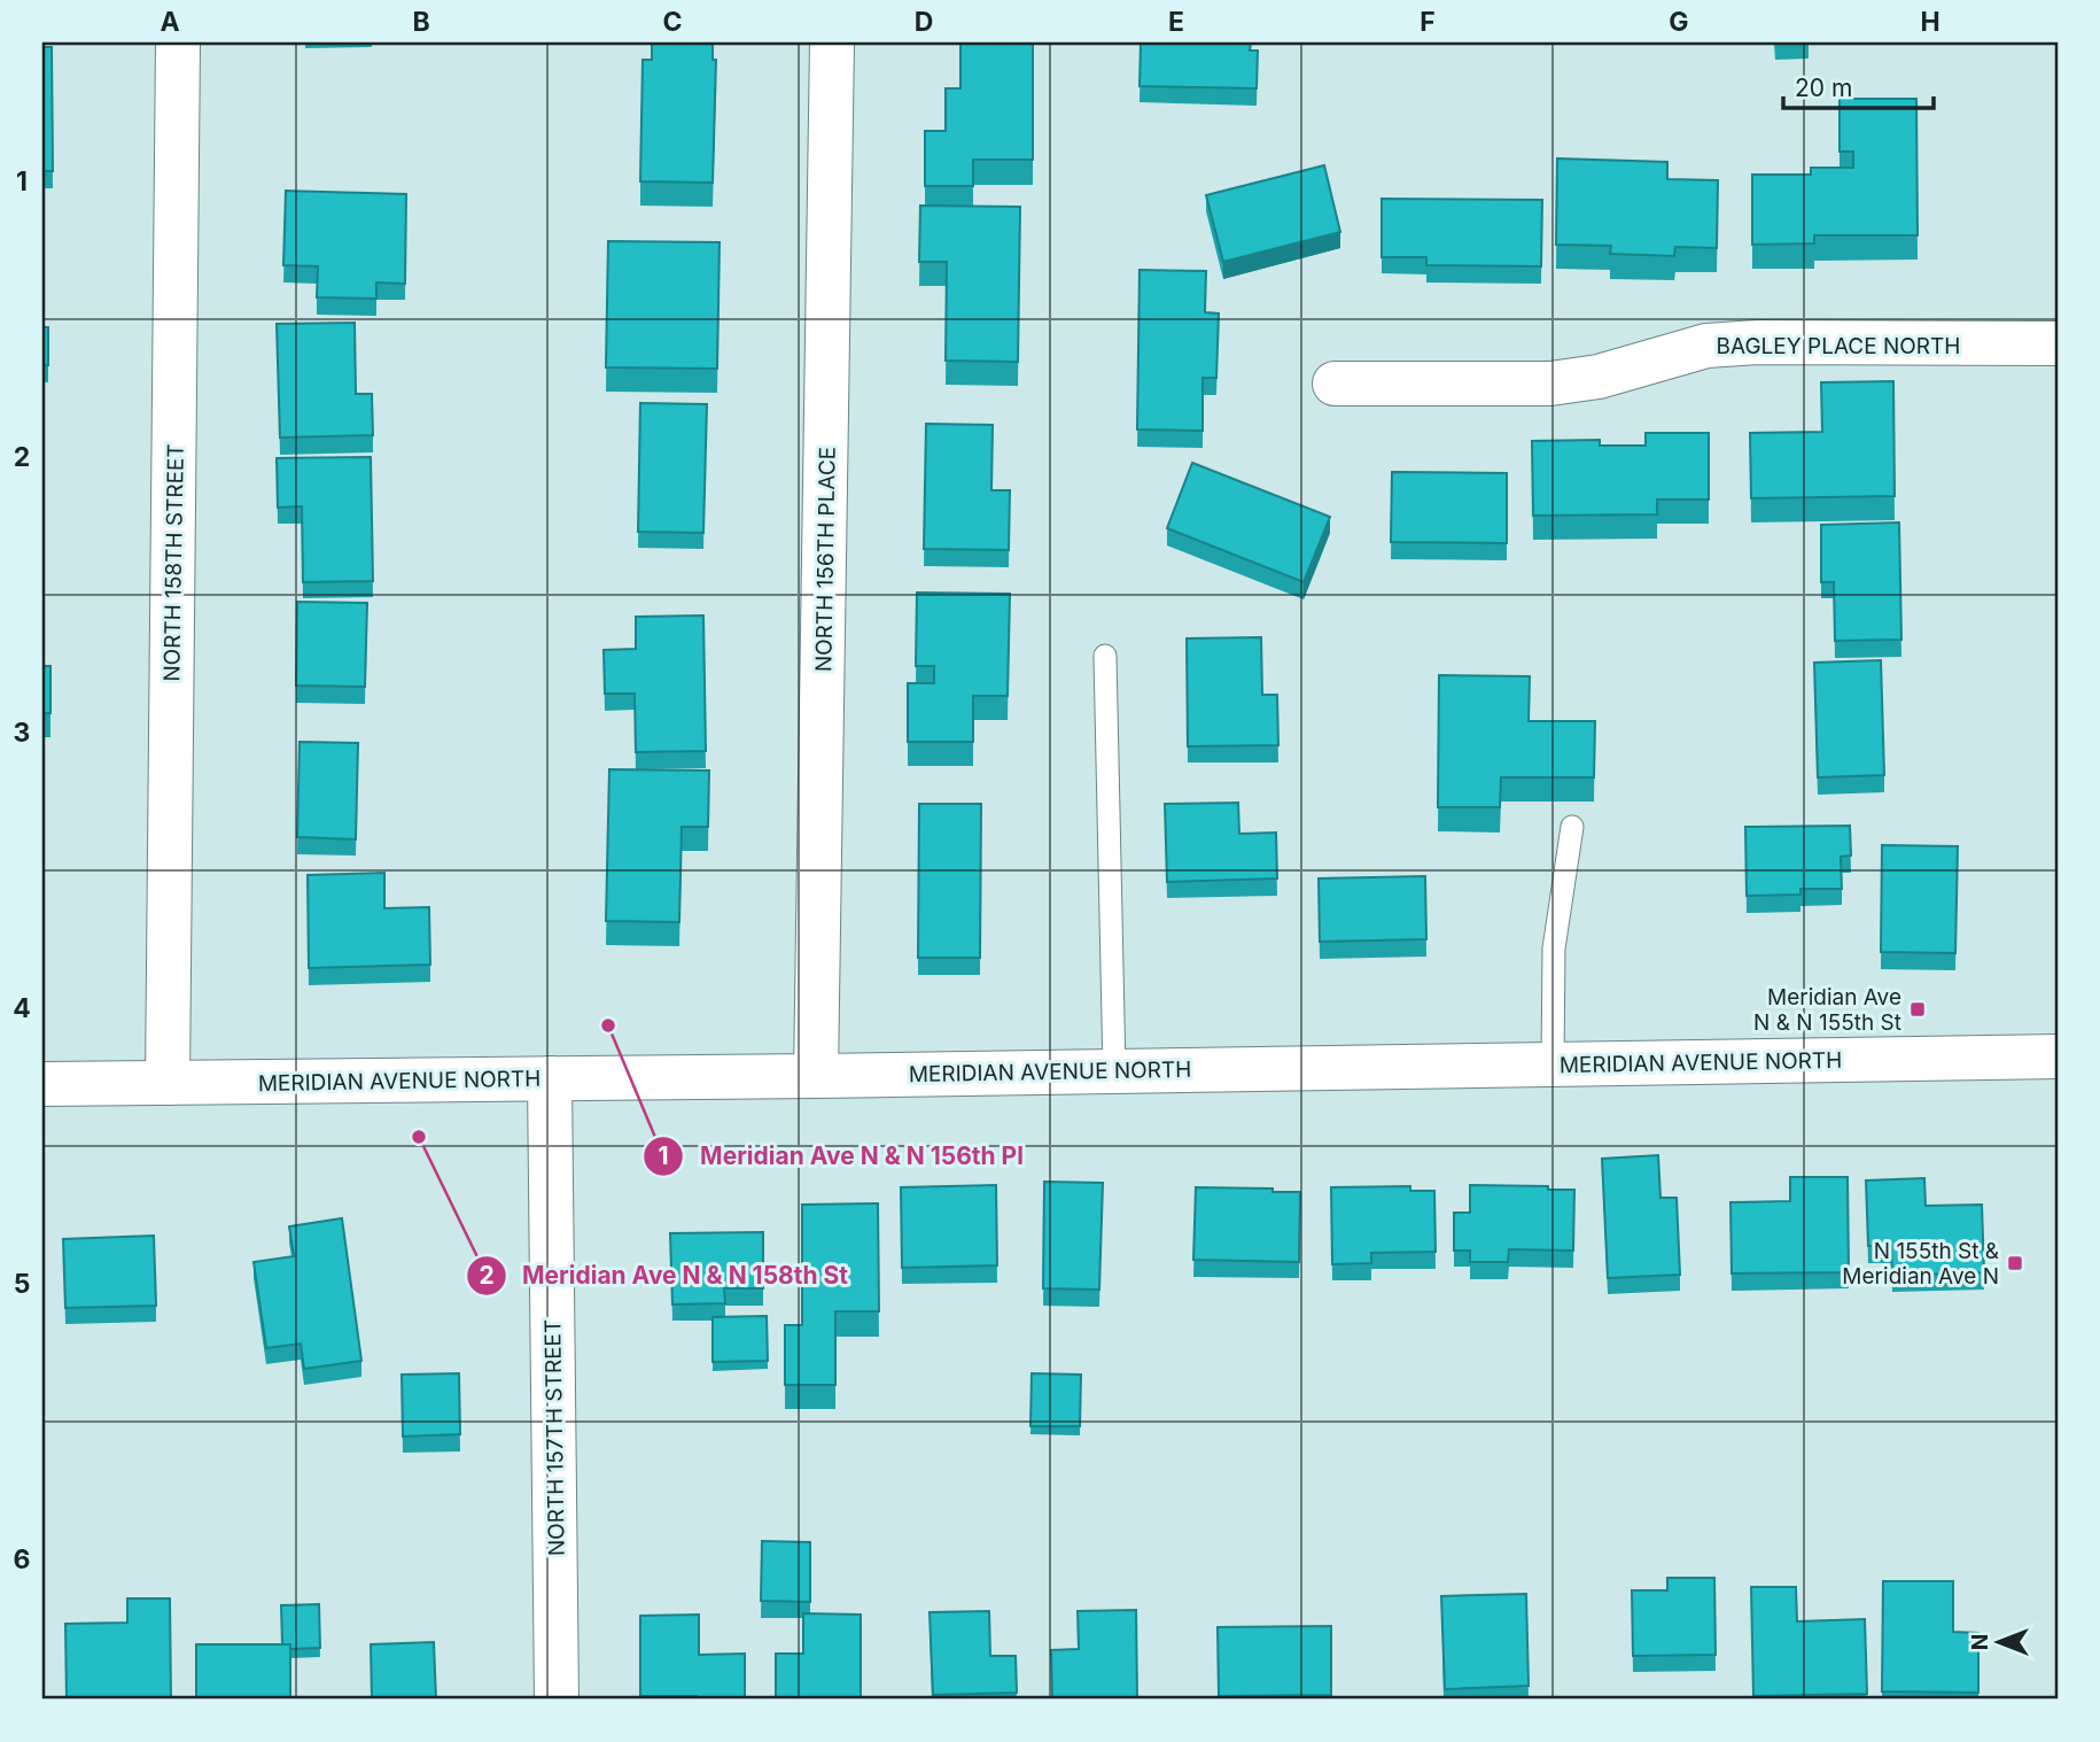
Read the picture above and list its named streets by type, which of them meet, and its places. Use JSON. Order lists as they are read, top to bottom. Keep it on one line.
{"streets":{"street":["BAGLEY PLACE NORTH","NORTH 156TH PLACE","NORTH 158TH STREET","MERIDIAN AVENUE NORTH","NORTH 157TH STREET"]},"crossings":[["NORTH 156TH PLACE","MERIDIAN AVENUE NORTH"],["NORTH 158TH STREET","MERIDIAN AVENUE NORTH"],["MERIDIAN AVENUE NORTH","NORTH 157TH STREET"]],"places":{"transit":["Meridian Ave N & N 155th St","N 155th St & Meridian Ave N"],"other":["Meridian Ave N & N 156th Pl","Meridian Ave N & N 158th St"]},"scale_bar":"20 m","north":"left","grid":{"columns":["A","B","C","D","E","F","G","H"],"rows":["1","2","3","4","5","6"]}}
